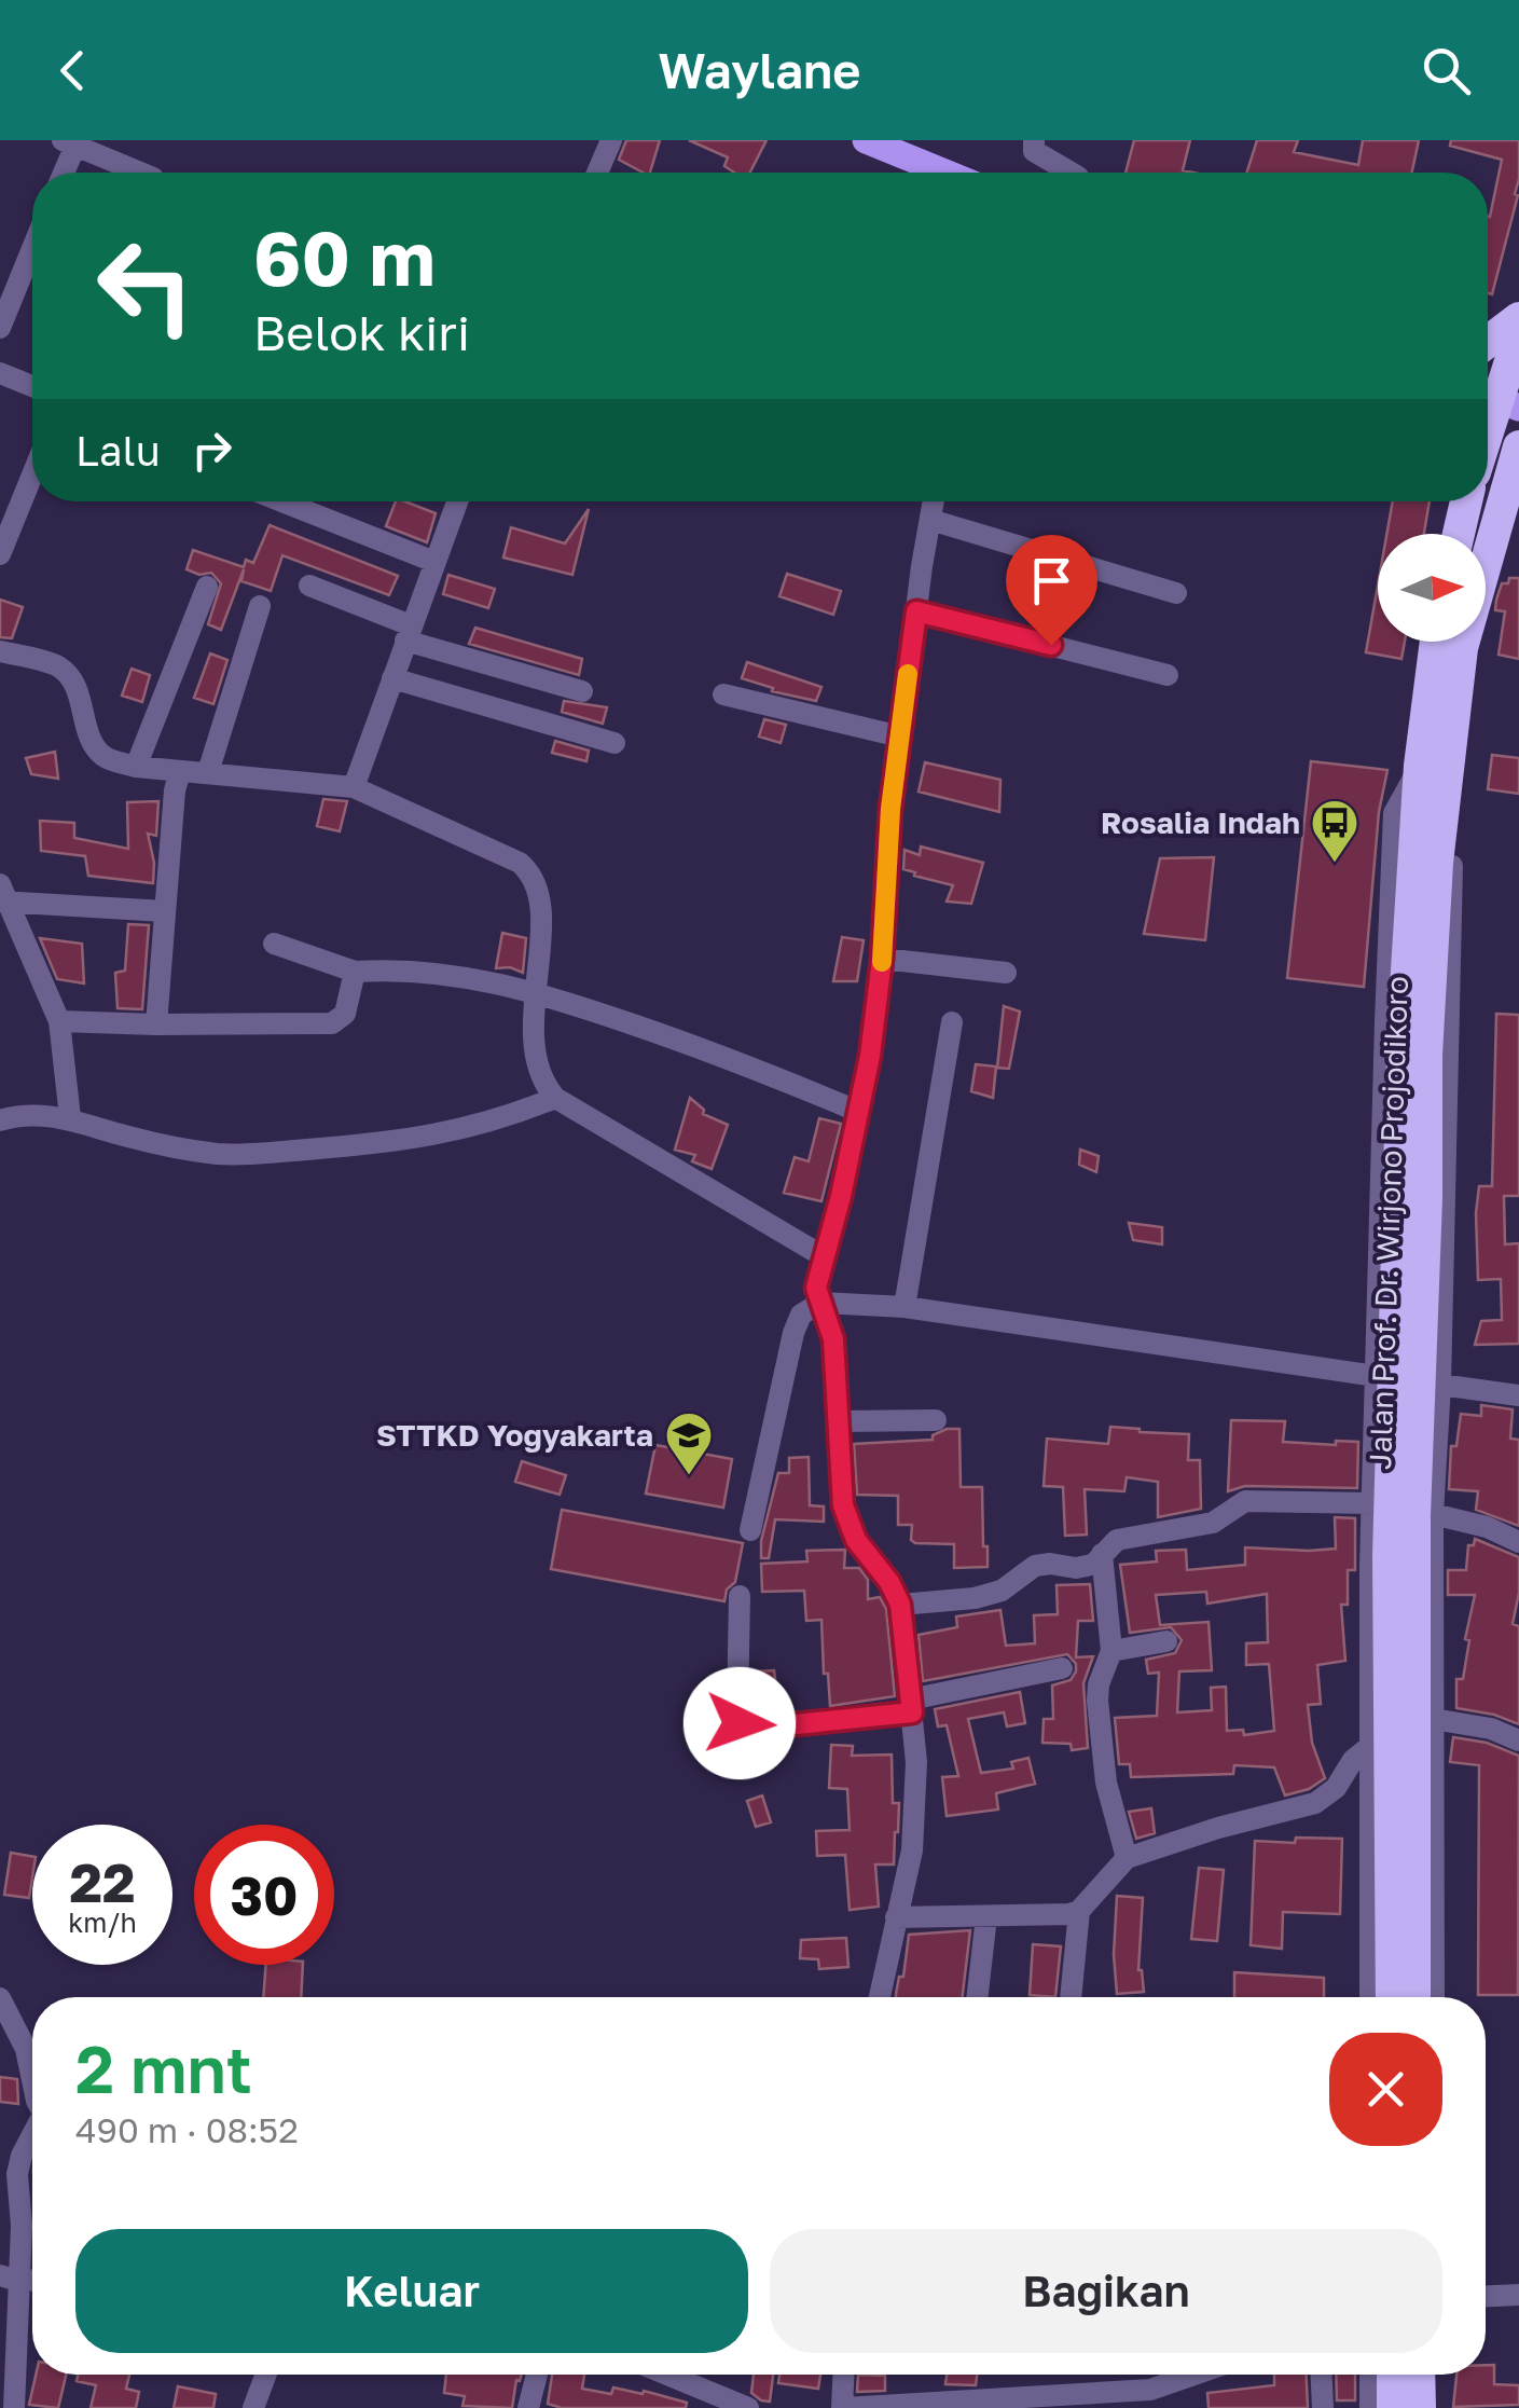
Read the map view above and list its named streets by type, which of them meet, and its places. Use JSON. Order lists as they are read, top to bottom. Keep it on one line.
{"streets":{"highway":["Jalan Prof. Dr. Wirjono Projodikoro"]},"places":{"bus stop":["Rosalia Indah"],"school or university":["STTKD Yogyakarta"]},"north":"right","page":{"header":"Waylane","turn":["60 m","Belok kiri"],"then":"Lalu","speed":"22 km/h","limit":"30","heading":["2 mnt","490 m · 08:52"],"buttons":["Keluar","Bagikan"]}}
